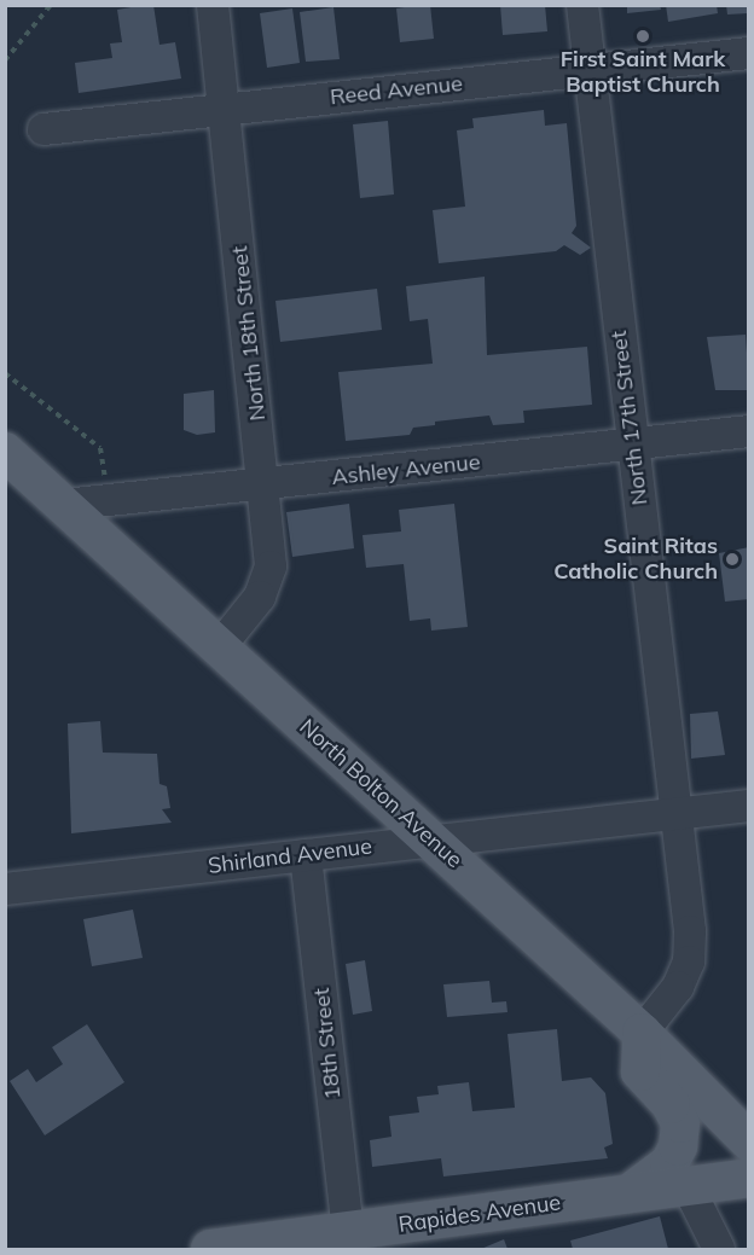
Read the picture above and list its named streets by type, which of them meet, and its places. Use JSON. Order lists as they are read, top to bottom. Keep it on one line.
{"streets":{"main road":["North Bolton Avenue","Rapides Avenue"],"street":["Reed Avenue","North 18th Street","North 17th Street","Ashley Avenue","Shirland Avenue","18th Street"]},"crossings":[["Reed Avenue","North 18th Street"],["Reed Avenue","North 17th Street"],["North 18th Street","Ashley Avenue"],["North 18th Street","North Bolton Avenue"],["North 17th Street","Ashley Avenue"],["North 17th Street","North Bolton Avenue"],["North 17th Street","Shirland Avenue"],["Ashley Avenue","North Bolton Avenue"],["North Bolton Avenue","Shirland Avenue"],["Shirland Avenue","18th Street"],["18th Street","Rapides Avenue"]],"places":["First Saint Mark Baptist Church","Saint Ritas Catholic Church"]}
